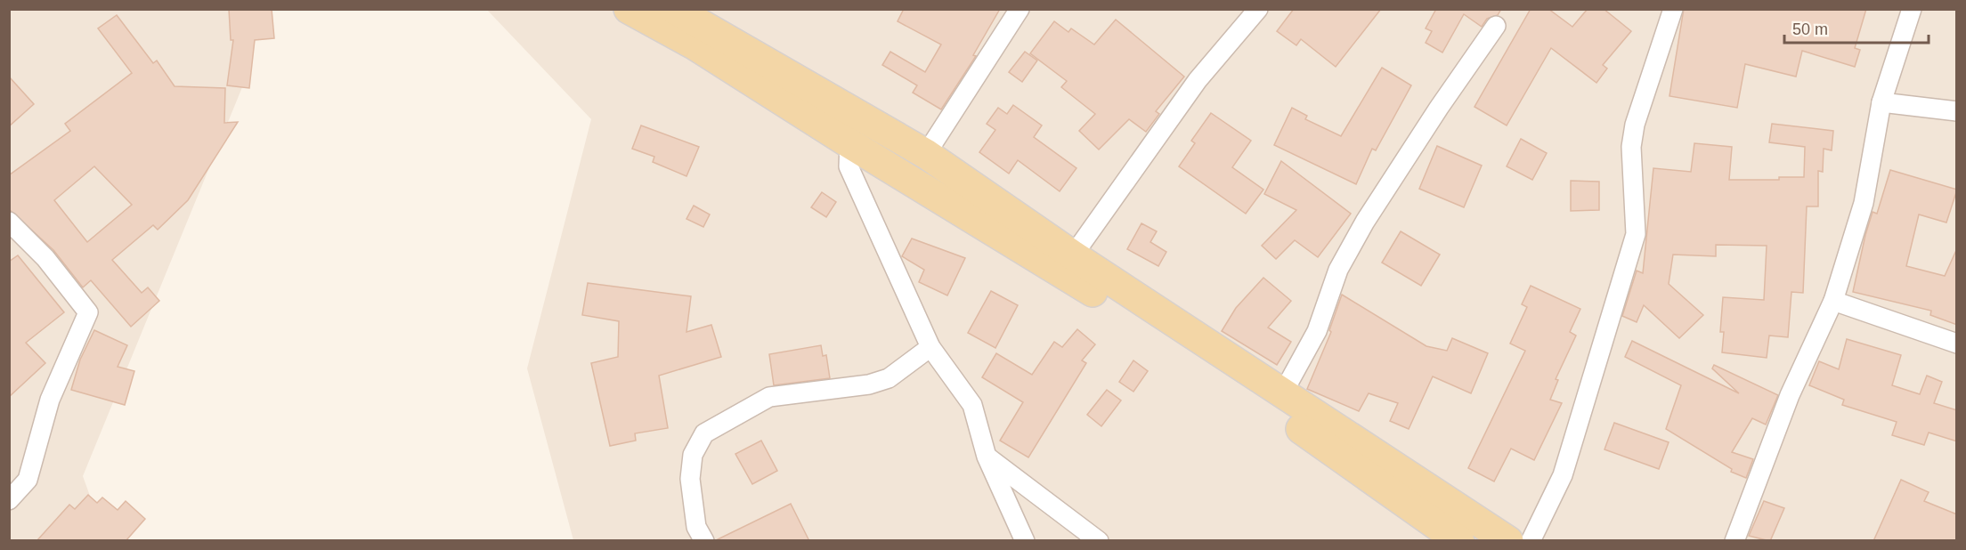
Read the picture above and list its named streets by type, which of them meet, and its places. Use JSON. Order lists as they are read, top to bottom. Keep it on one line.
{"scale_bar":"50 m"}
